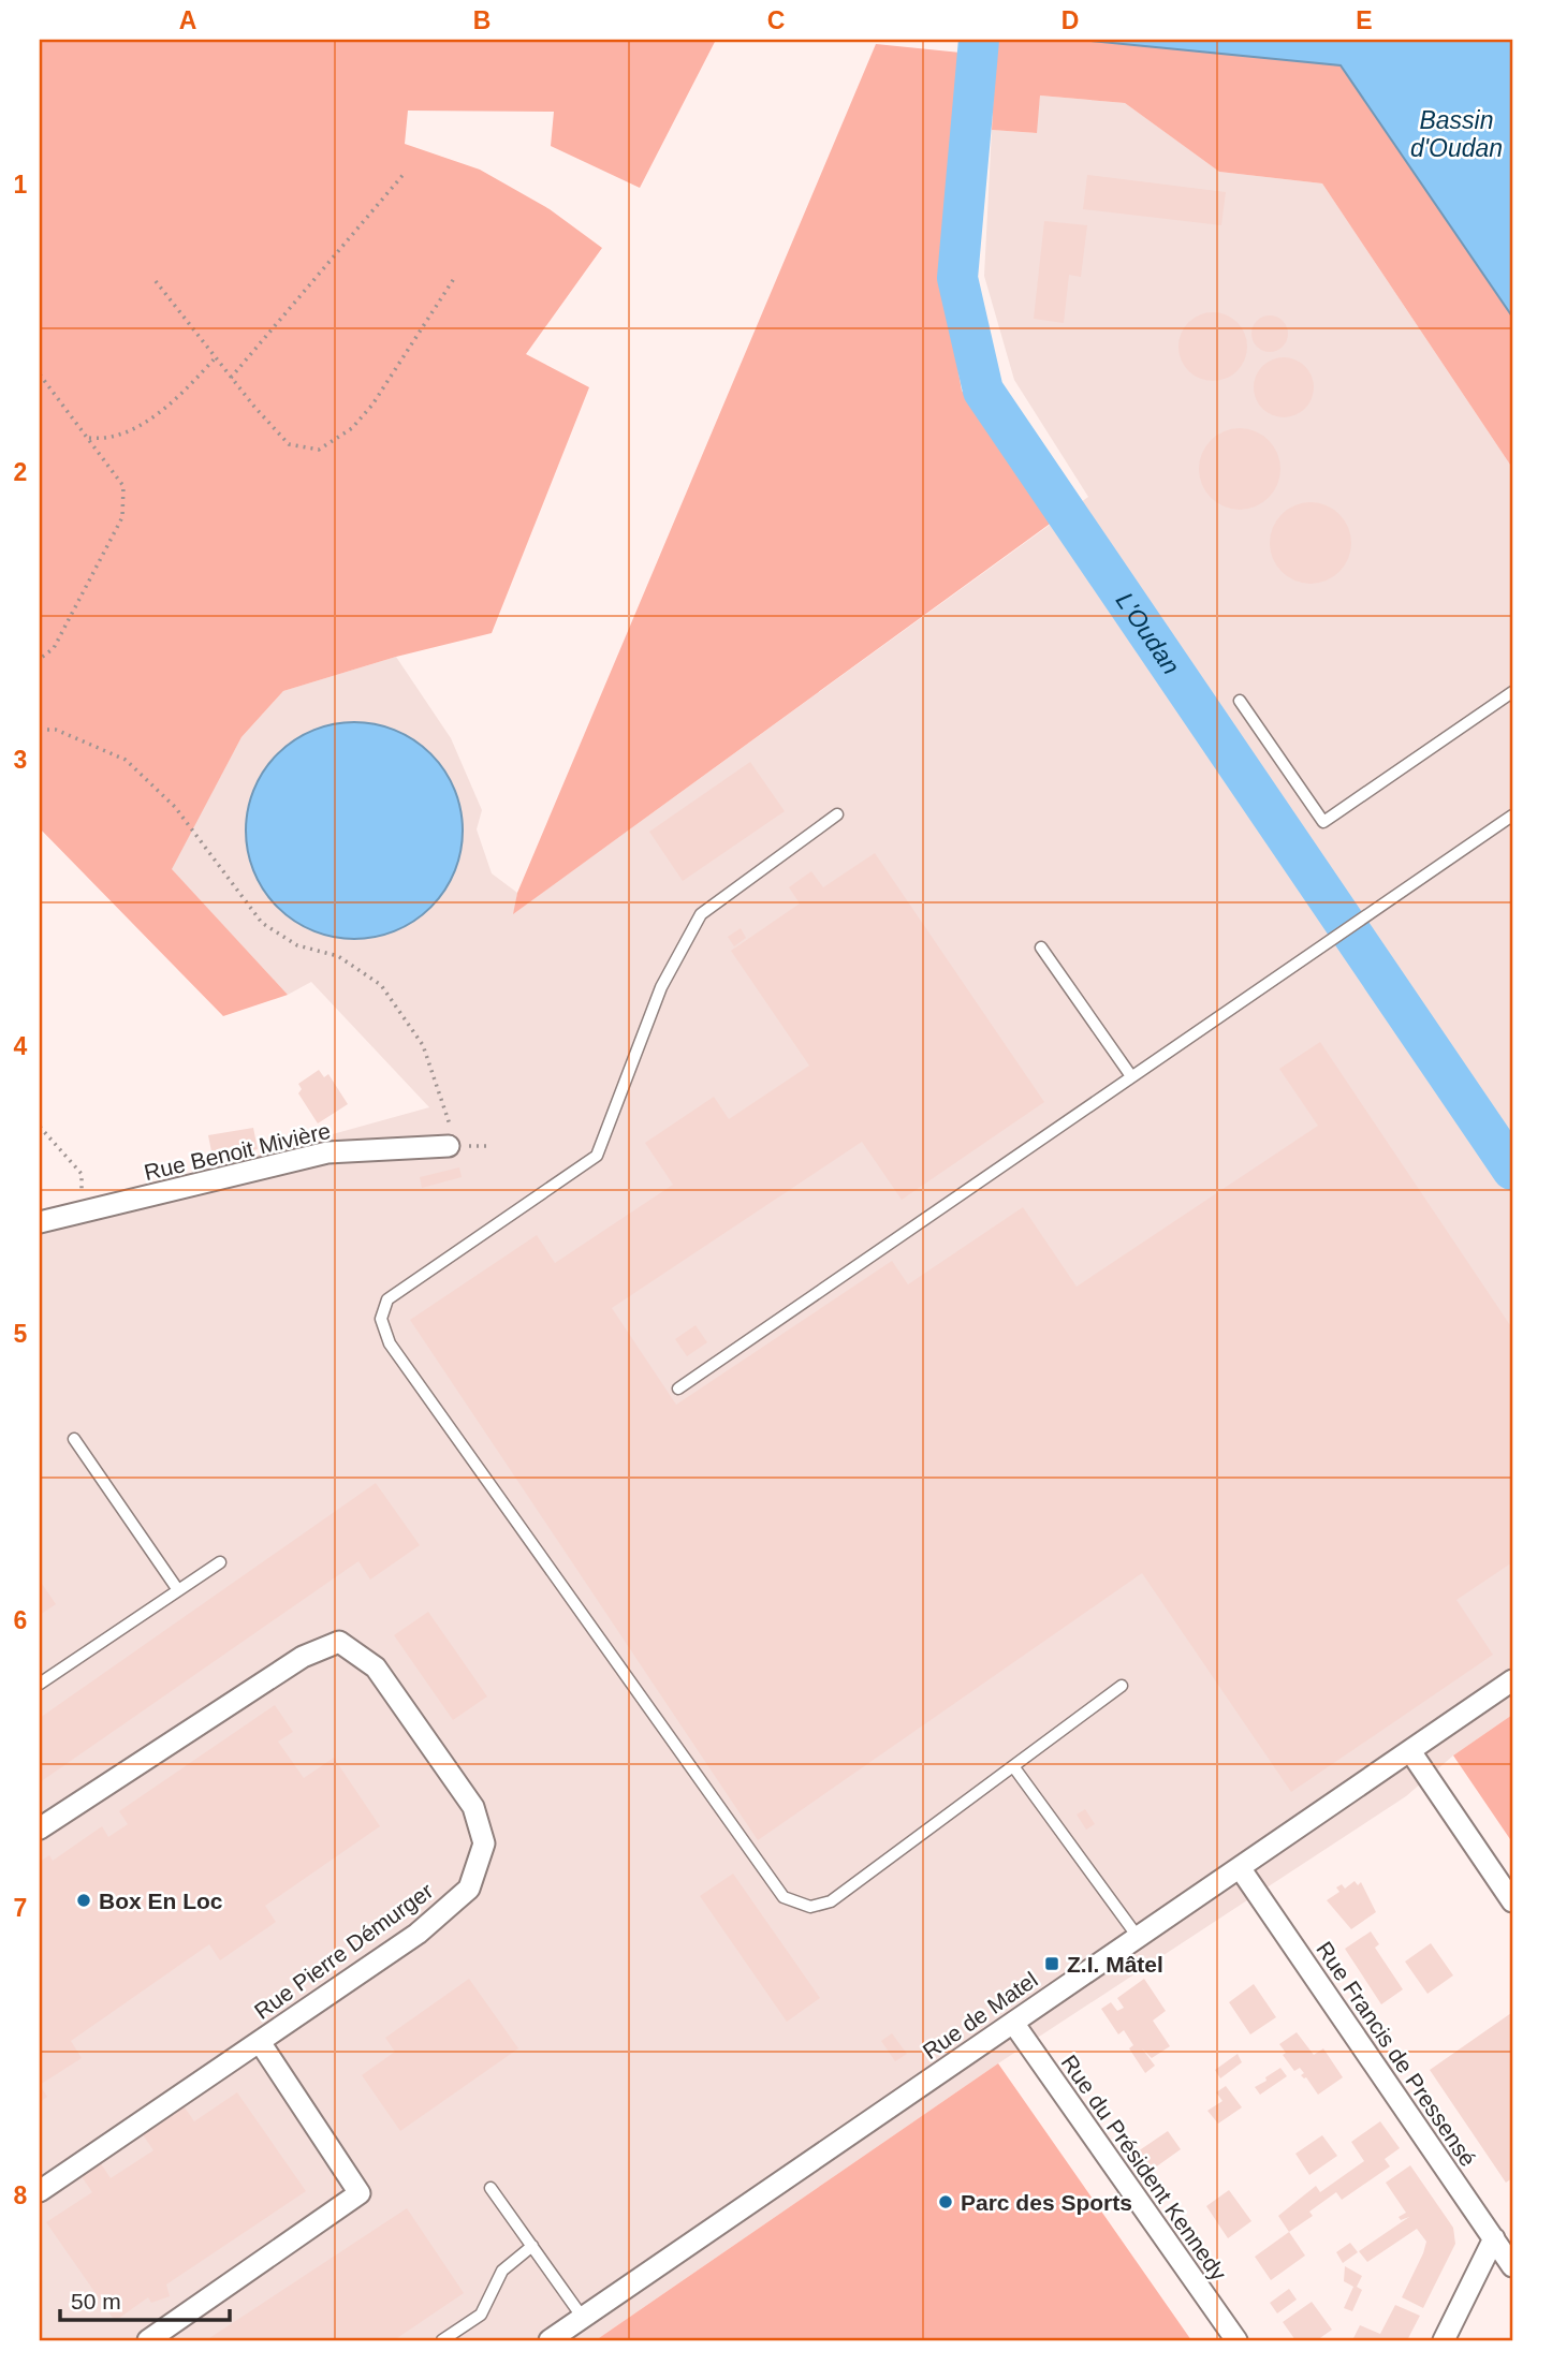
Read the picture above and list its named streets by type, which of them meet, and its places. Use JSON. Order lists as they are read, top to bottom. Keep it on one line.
{"streets":{"street":["Rue Benoit Mivière","Rue Pierre Démurger","Rue de Matel","Rue Francis de Pressensé","Rue du Président Kennedy"]},"crossings":[["Rue de Matel","Rue Francis de Pressensé"],["Rue de Matel","Rue du Président Kennedy"]],"water":["Bassin d'Oudan","L'Oudan"],"places":{"other":["Box En Loc","Parc des Sports"],"transit":["Z.I. Mâtel"]},"scale_bar":"50 m","grid":{"columns":["A","B","C","D","E"],"rows":["1","2","3","4","5","6","7","8"]}}
